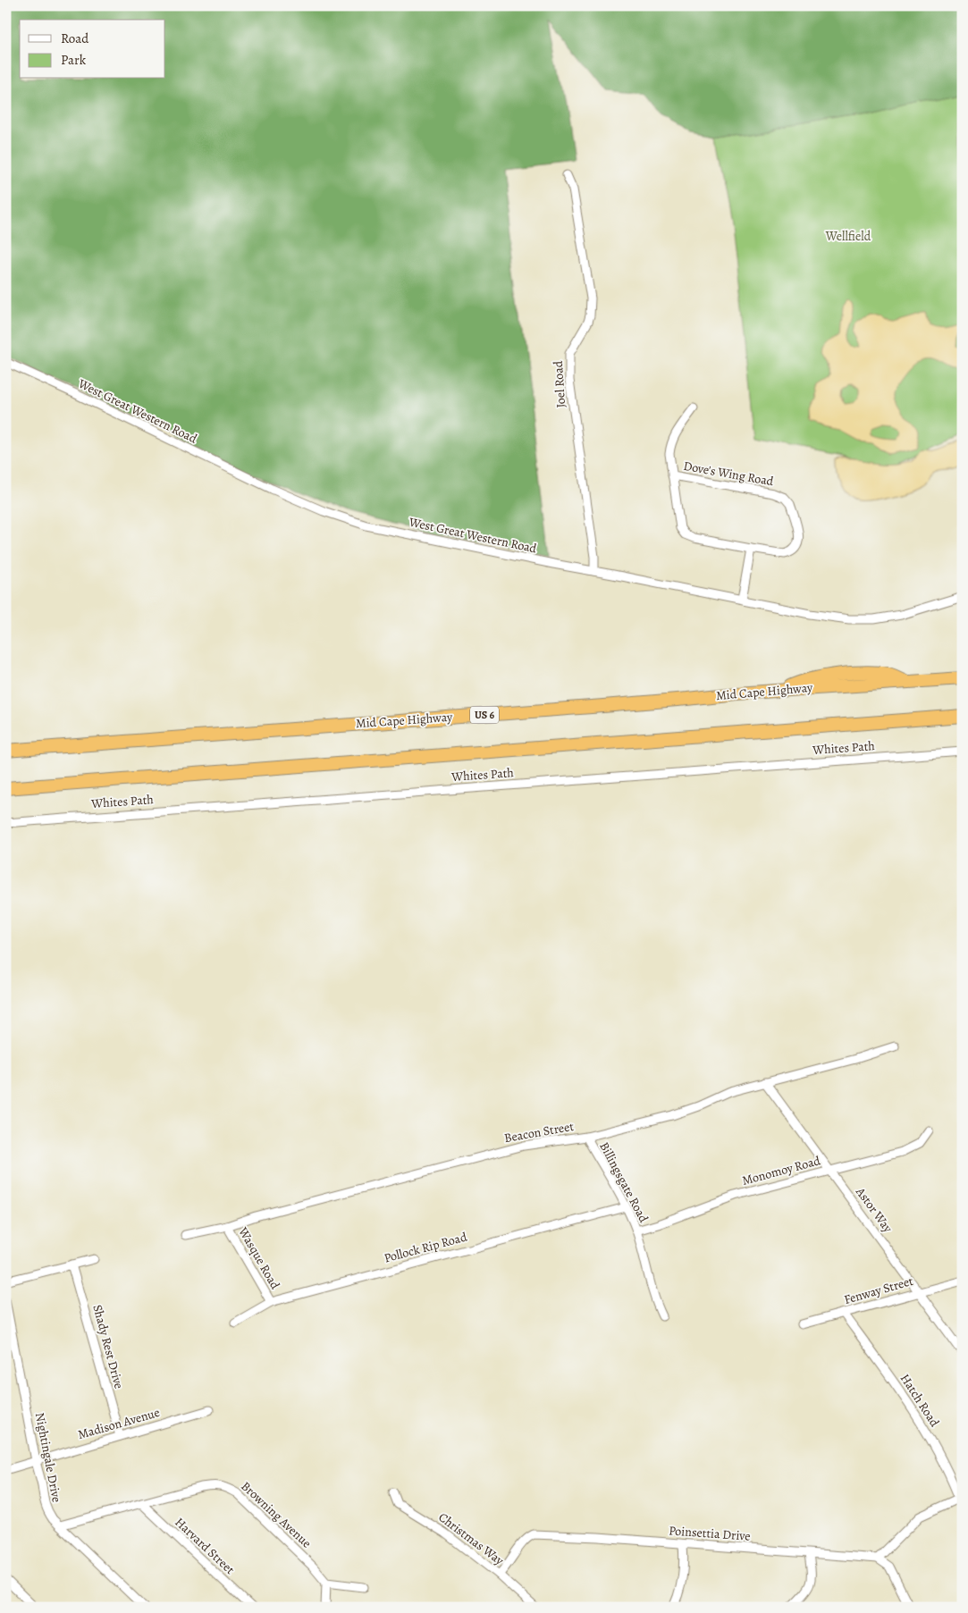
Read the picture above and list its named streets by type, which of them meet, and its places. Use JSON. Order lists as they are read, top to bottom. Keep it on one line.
{"streets":{"highway":["Mid Cape Highway","US 6"],"street":["Joel Road","West Great Western Road","Dove's Wing Road","Whites Path","Beacon Street","Monomoy Road","Billingsgate Road","Astor Way","Pollock Rip Road","Wasque Road","Fenway Street","Shady Rest Drive","Hatch Road","Madison Avenue","Nightingale Drive","Browning Avenue","Poinsettia Drive","Christmas Way","Harvard Street"]},"crossings":[["Joel Road","West Great Western Road"],["Beacon Street","Billingsgate Road"],["Beacon Street","Astor Way"],["Beacon Street","Wasque Road"],["Monomoy Road","Billingsgate Road"],["Monomoy Road","Astor Way"],["Billingsgate Road","Pollock Rip Road"],["Astor Way","Fenway Street"],["Pollock Rip Road","Wasque Road"],["Fenway Street","Hatch Road"],["Shady Rest Drive","Madison Avenue"],["Madison Avenue","Nightingale Drive"],["Nightingale Drive","Browning Avenue"],["Browning Avenue","Harvard Street"],["Poinsettia Drive","Christmas Way"]],"parks":["Wellfield"],"legend":["Road","Park"]}
